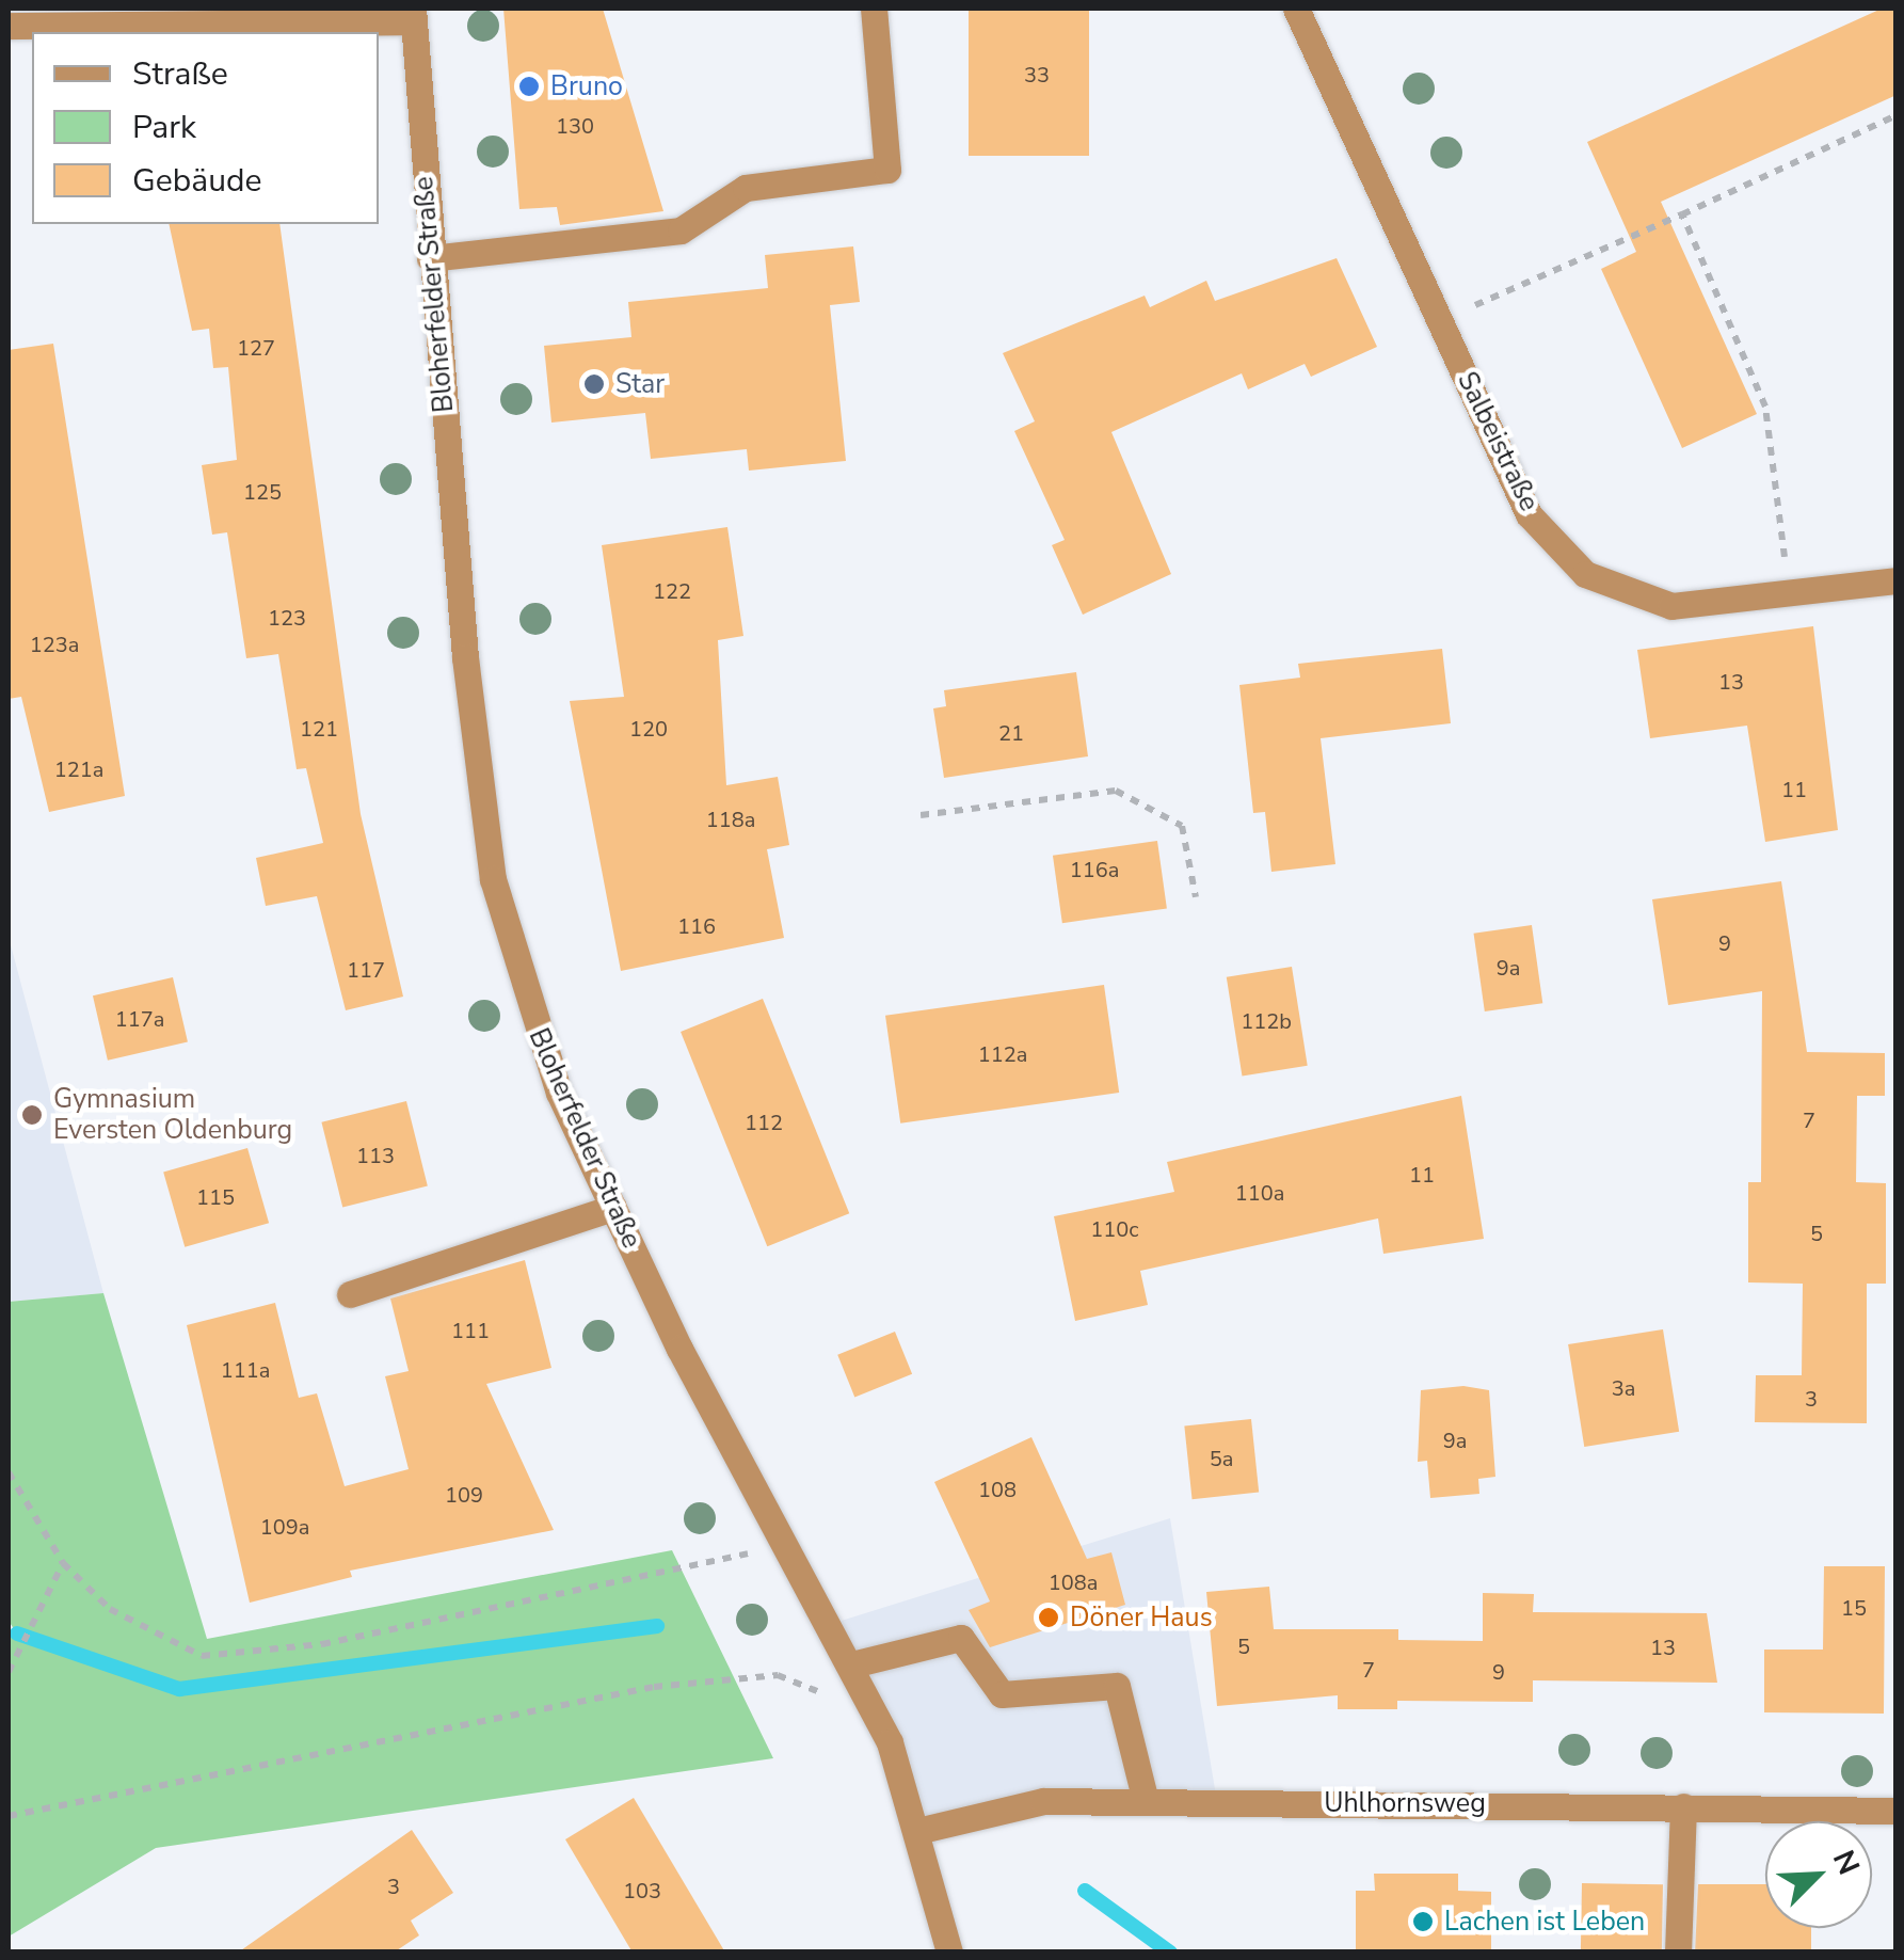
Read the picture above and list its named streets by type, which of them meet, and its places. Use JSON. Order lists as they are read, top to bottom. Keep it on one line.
{"streets":{"street":["Bloherfelder Straße","Salbeistraße","Uhlhornsweg"]},"crossings":[["Bloherfelder Straße","Uhlhornsweg"]],"places":["Bruno","Star","Gymnasium Eversten Oldenburg","Döner Haus","Lachen ist Leben"],"house_numbers":["33","130","127","125","122","123","123a","13","121","120","21","121a","11","118a","116a","116","9","9a","117","117a","112b","112a","7","112","113","11","110a","115","110c","5","111","111a","3a","3","9a","5a","108","109","109a","108a","15","5","13","7","9","3","103"],"legend":["Straße","Park","Gebäude"],"north":"top right"}
